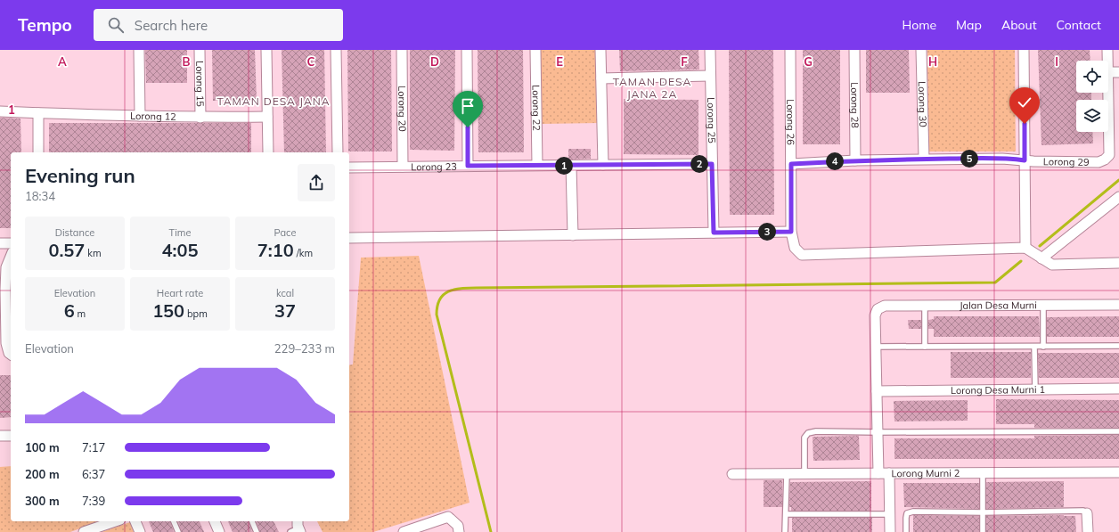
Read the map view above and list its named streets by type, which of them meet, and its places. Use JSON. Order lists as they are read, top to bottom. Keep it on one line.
{"streets":{"street":["Lorong 15","Lorong 30","Lorong 28","Lorong 22","Lorong 20","Lorong 12","Lorong 25","Lorong 26","Lorong 29","Lorong 23","Jalan Desa Murni","Lorong Desa Murni 1","Lorong Murni 2"]},"crossings":[["Lorong 15","Lorong 12"],["Lorong 30","Lorong 29"],["Lorong 28","Lorong 29"],["Lorong 22","Lorong 23"],["Lorong 20","Lorong 23"],["Lorong 25","Lorong 23"],["Lorong 26","Lorong 29"]],"districts":["TAMAN DESA JANA 2A","TAMAN DESA JANA"],"page":{"header":"Tempo","search":"Search here","nav":["Home","Map","About","Contact"],"pins":["5","4","2","1","3"],"heading":["Evening run","18:34"],"stats":[["Distance","0.57 km"],["Time","4:05"],["Pace","7:10 /km"],["Elevation","6 m"],["Heart rate","150 bpm"],["kcal","37"]],"chart":["Elevation","229–233 m"],"list":[{"name":"100 m","note":"7:17"},{"name":"200 m","note":"6:37"},{"name":"300 m","note":"7:39"}]},"grid":{"columns":["A","B","C","D","E","F","G","H","I"],"rows":["1"]}}
